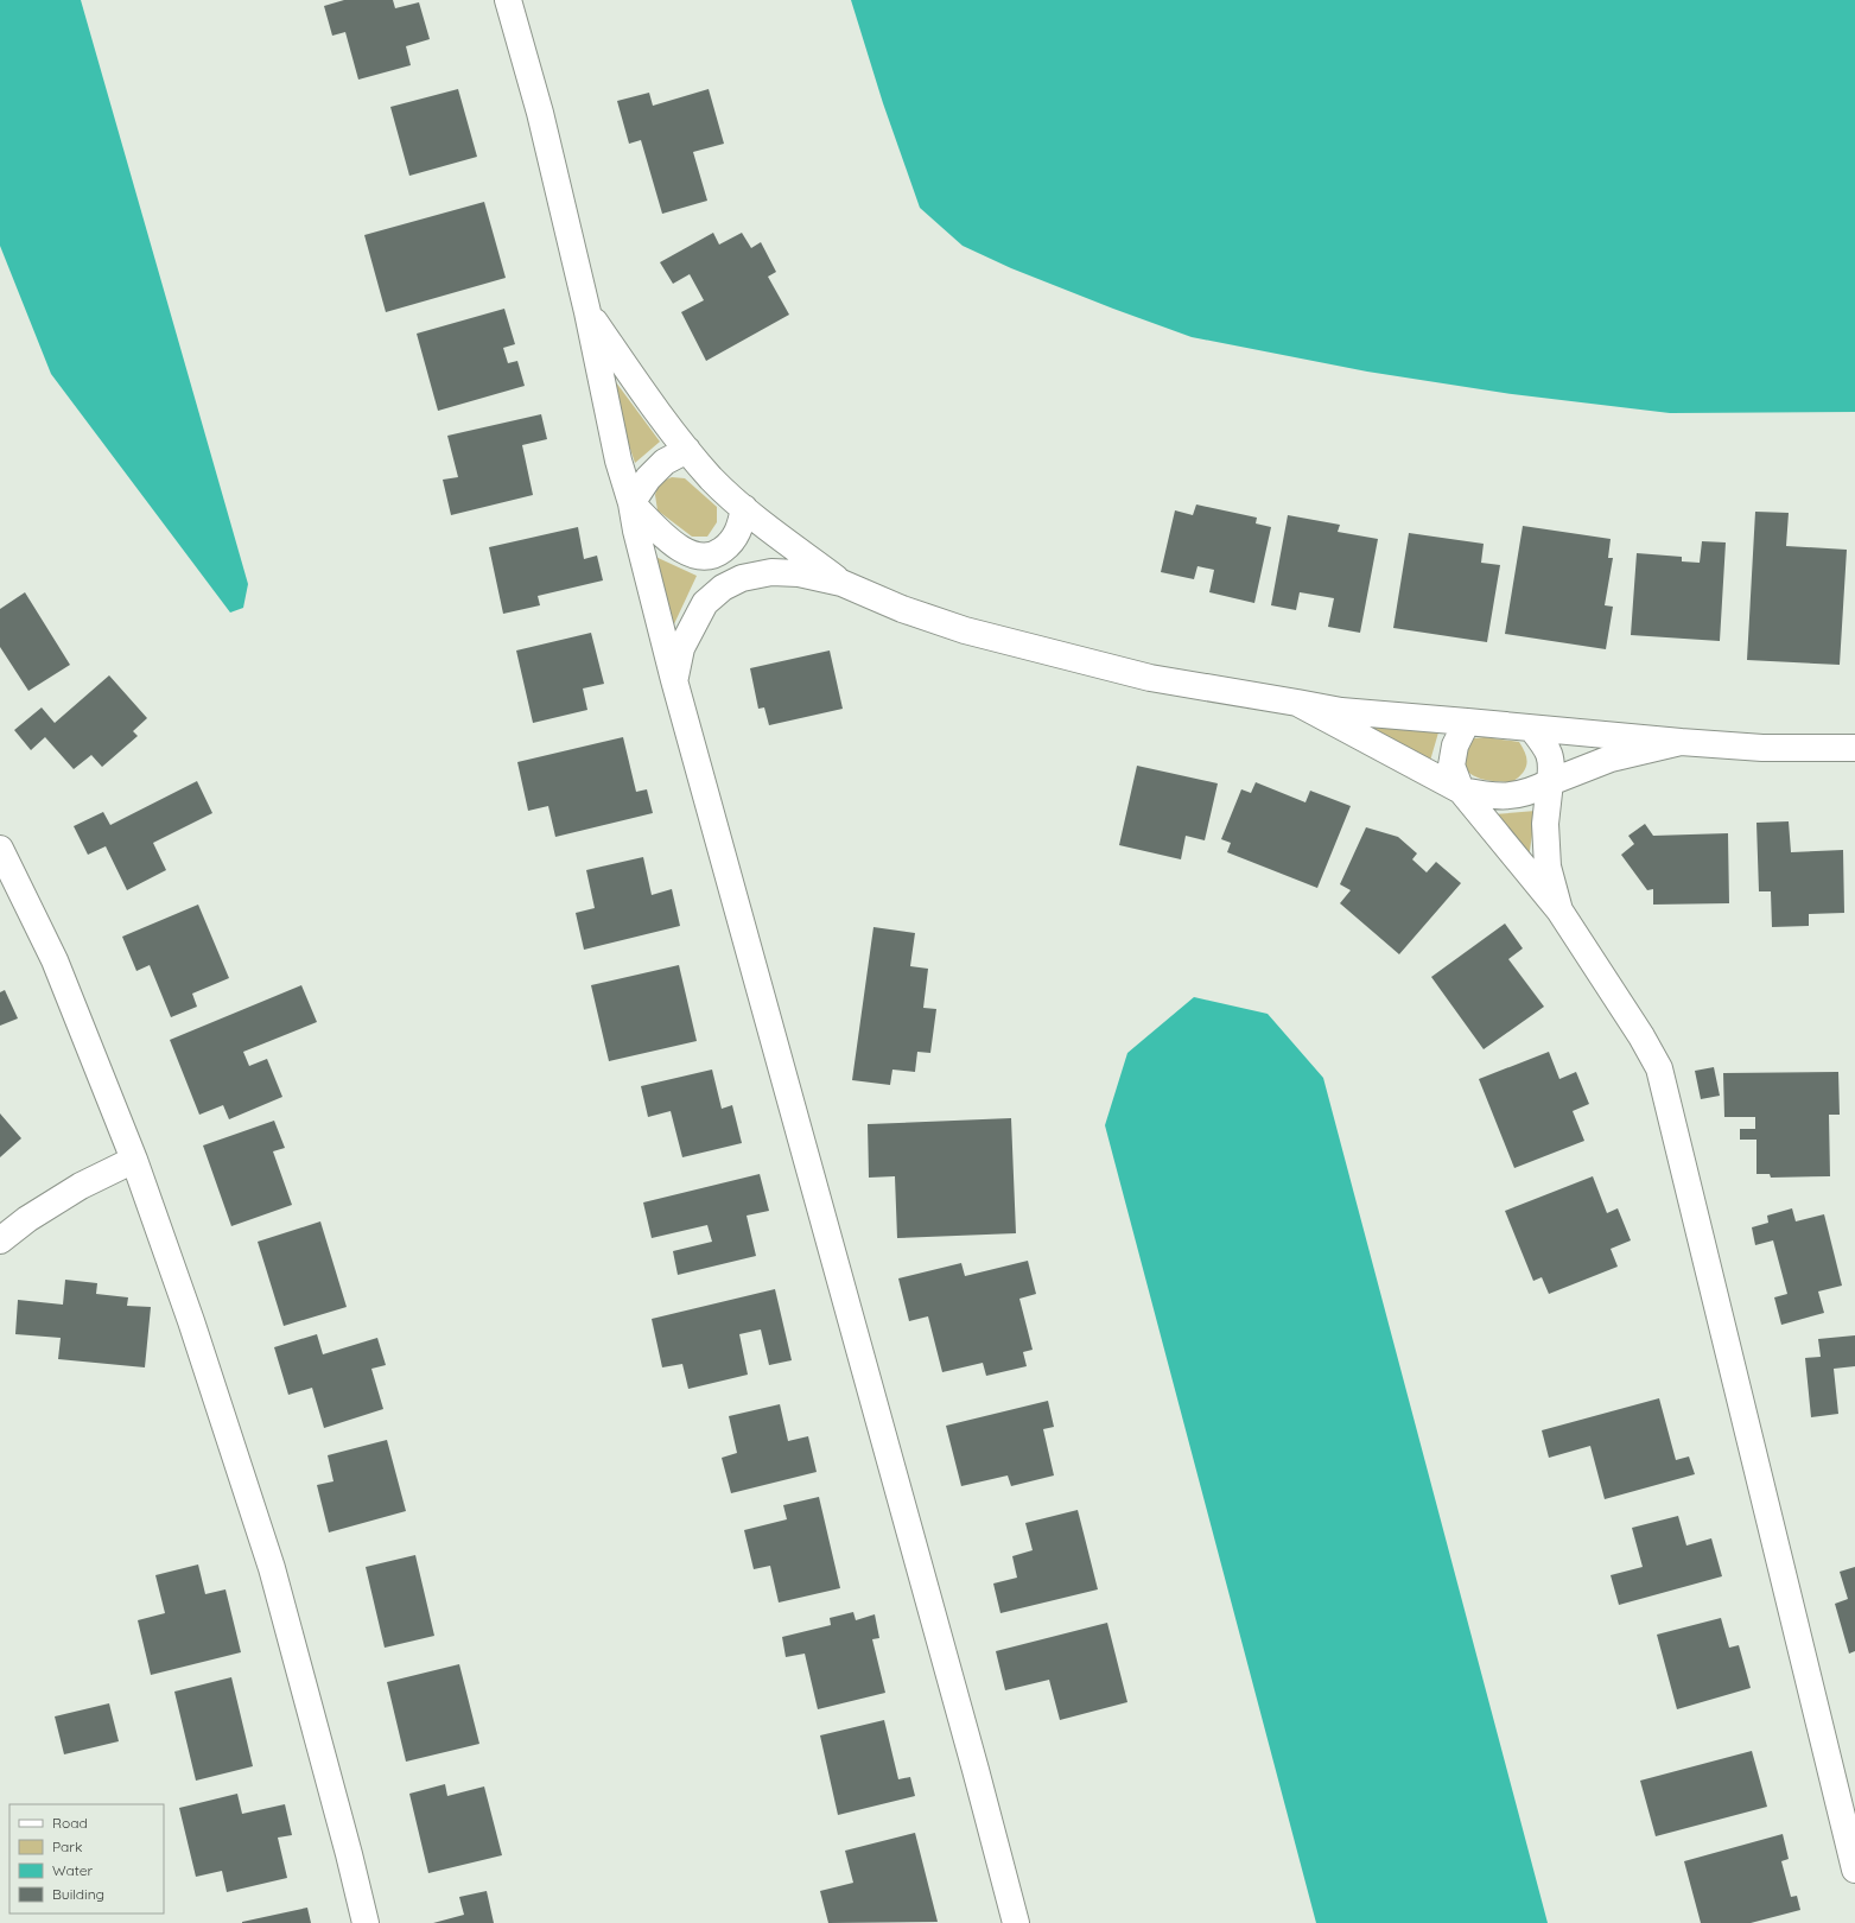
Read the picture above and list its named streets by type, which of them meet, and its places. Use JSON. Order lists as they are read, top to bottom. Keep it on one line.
{"legend":["Road","Park","Water","Building"]}
